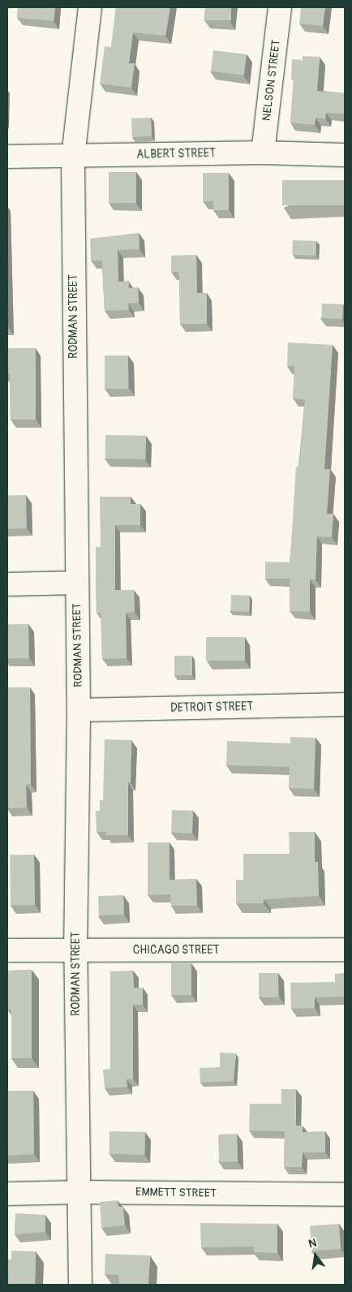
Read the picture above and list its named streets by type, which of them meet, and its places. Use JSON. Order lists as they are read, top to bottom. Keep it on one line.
{"streets":{"street":["NELSON STREET","ALBERT STREET","RODMAN STREET","DETROIT STREET","CHICAGO STREET","EMMETT STREET"]},"crossings":[["NELSON STREET","ALBERT STREET"],["ALBERT STREET","RODMAN STREET"],["RODMAN STREET","DETROIT STREET"],["RODMAN STREET","CHICAGO STREET"],["RODMAN STREET","EMMETT STREET"]],"north":"top"}
